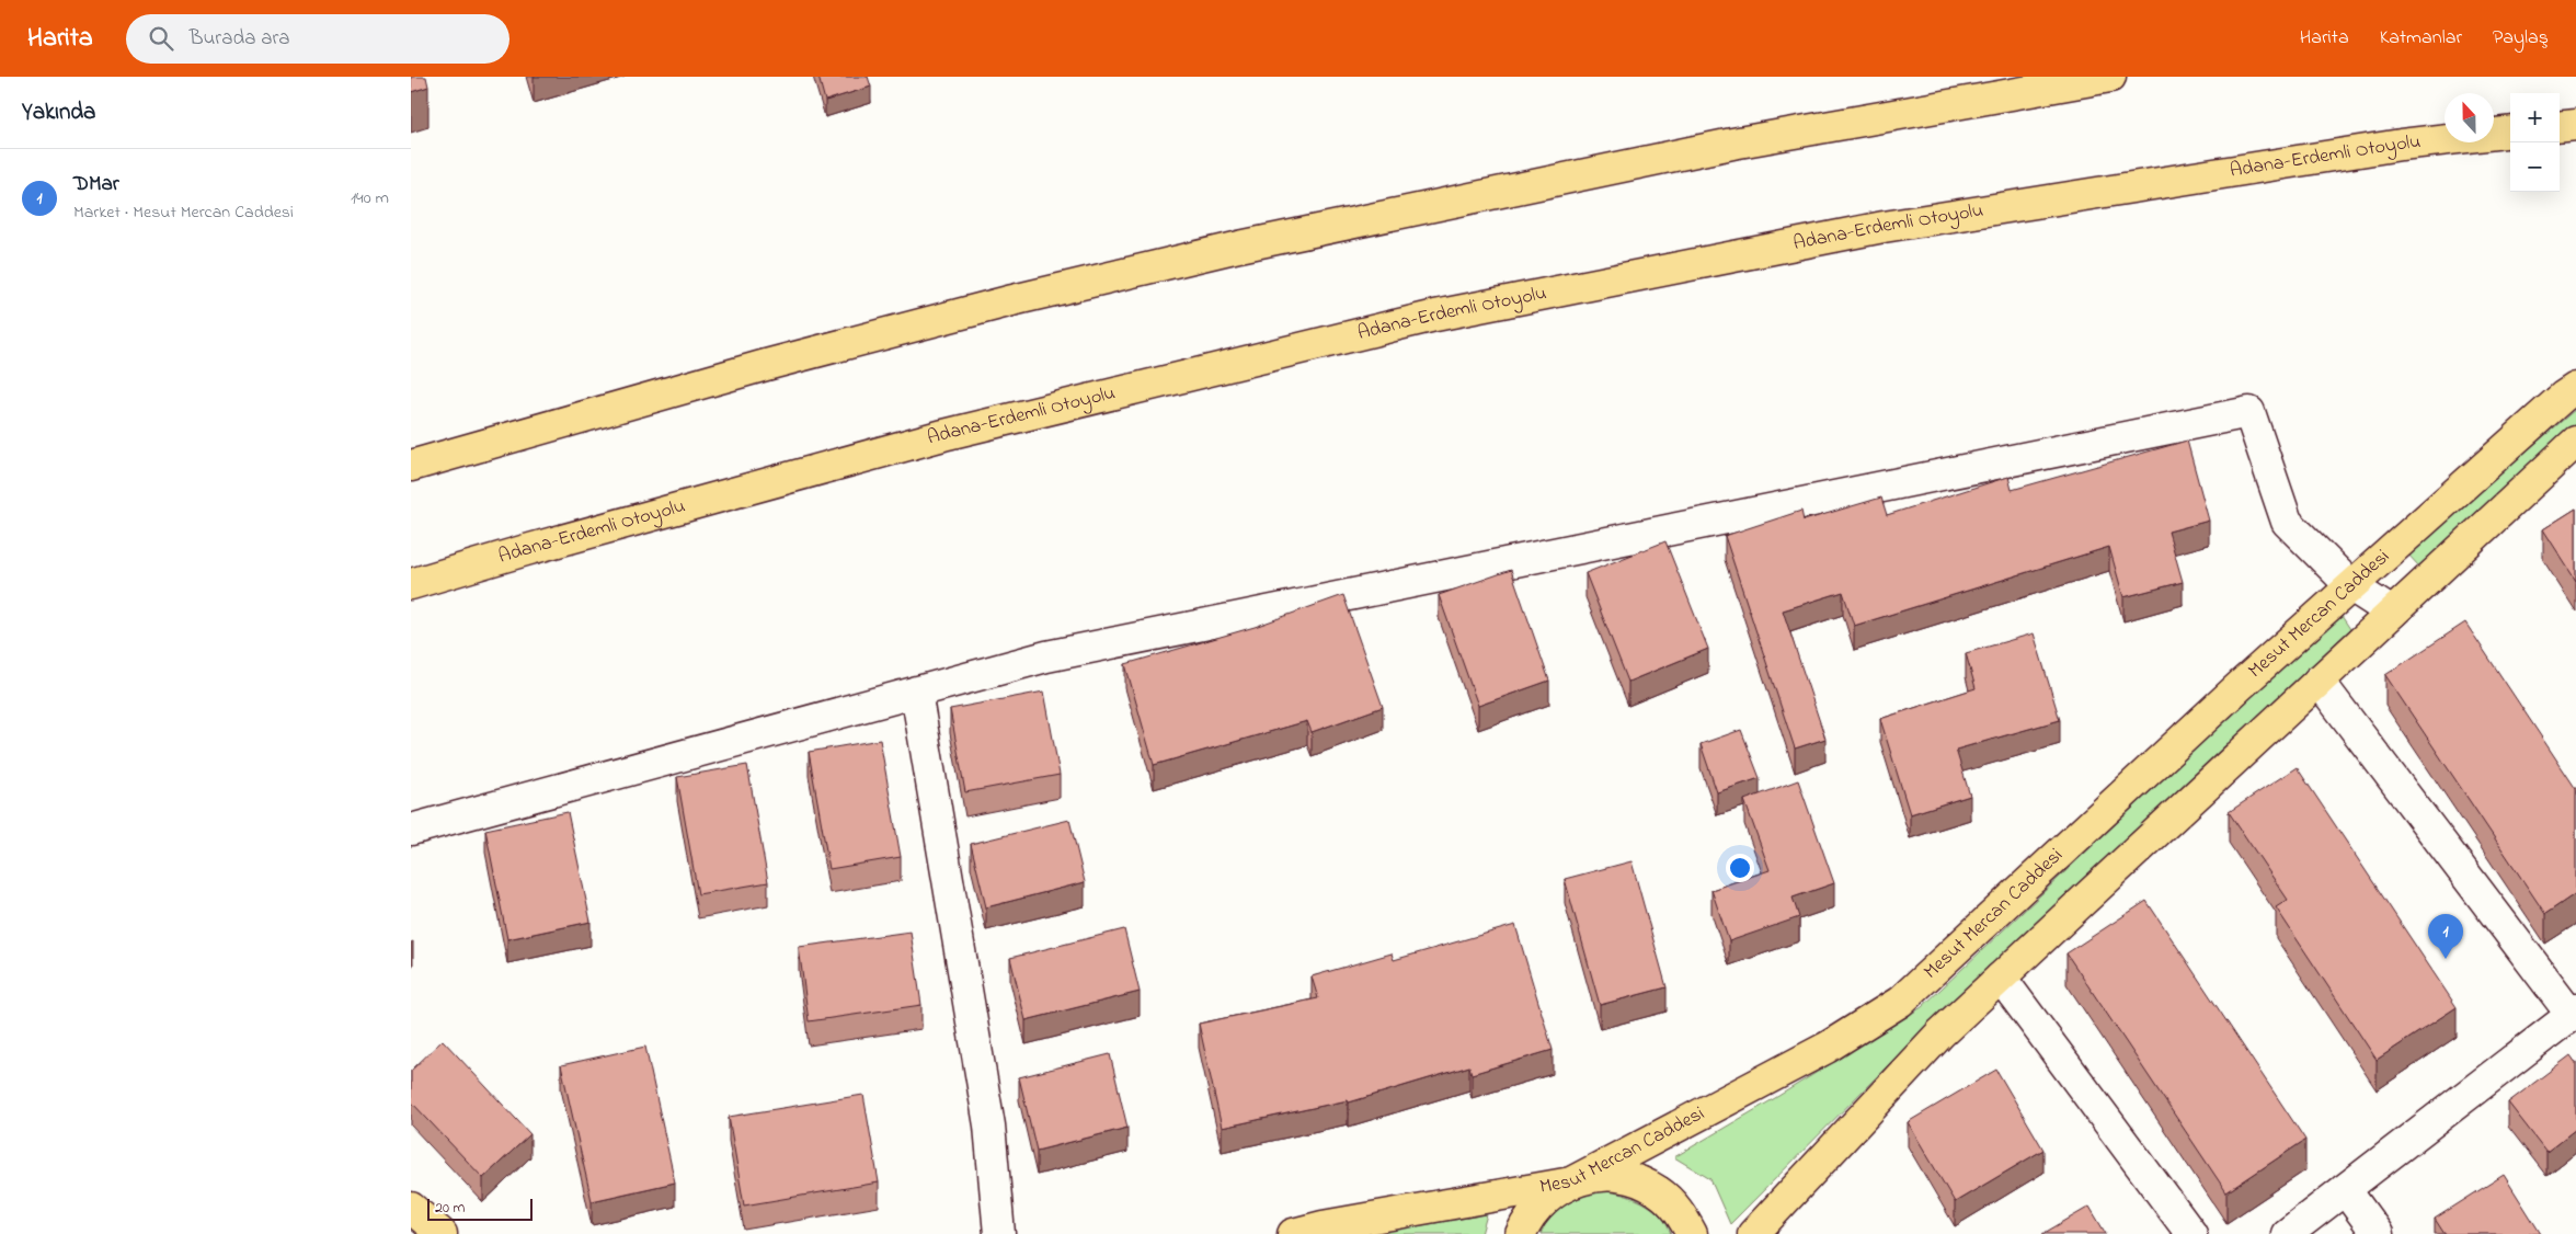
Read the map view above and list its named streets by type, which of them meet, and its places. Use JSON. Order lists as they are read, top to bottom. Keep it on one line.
{"streets":{"main road":["Adana-Erdemli Otoyolu","Mesut Mercan Caddesi"]},"scale_bar":"20 m","north":"top","page":{"header":"Harita","search":"Burada ara","nav":["Harita","Katmanlar","Paylaş"],"heading":"Yakında","map_buttons":["+","−"],"list":[{"mark":"1","name":"DMar","note":"Market · Mesut Mercan Caddesi","value":"140 m"}],"pins":"1","scale":"20 m"}}
